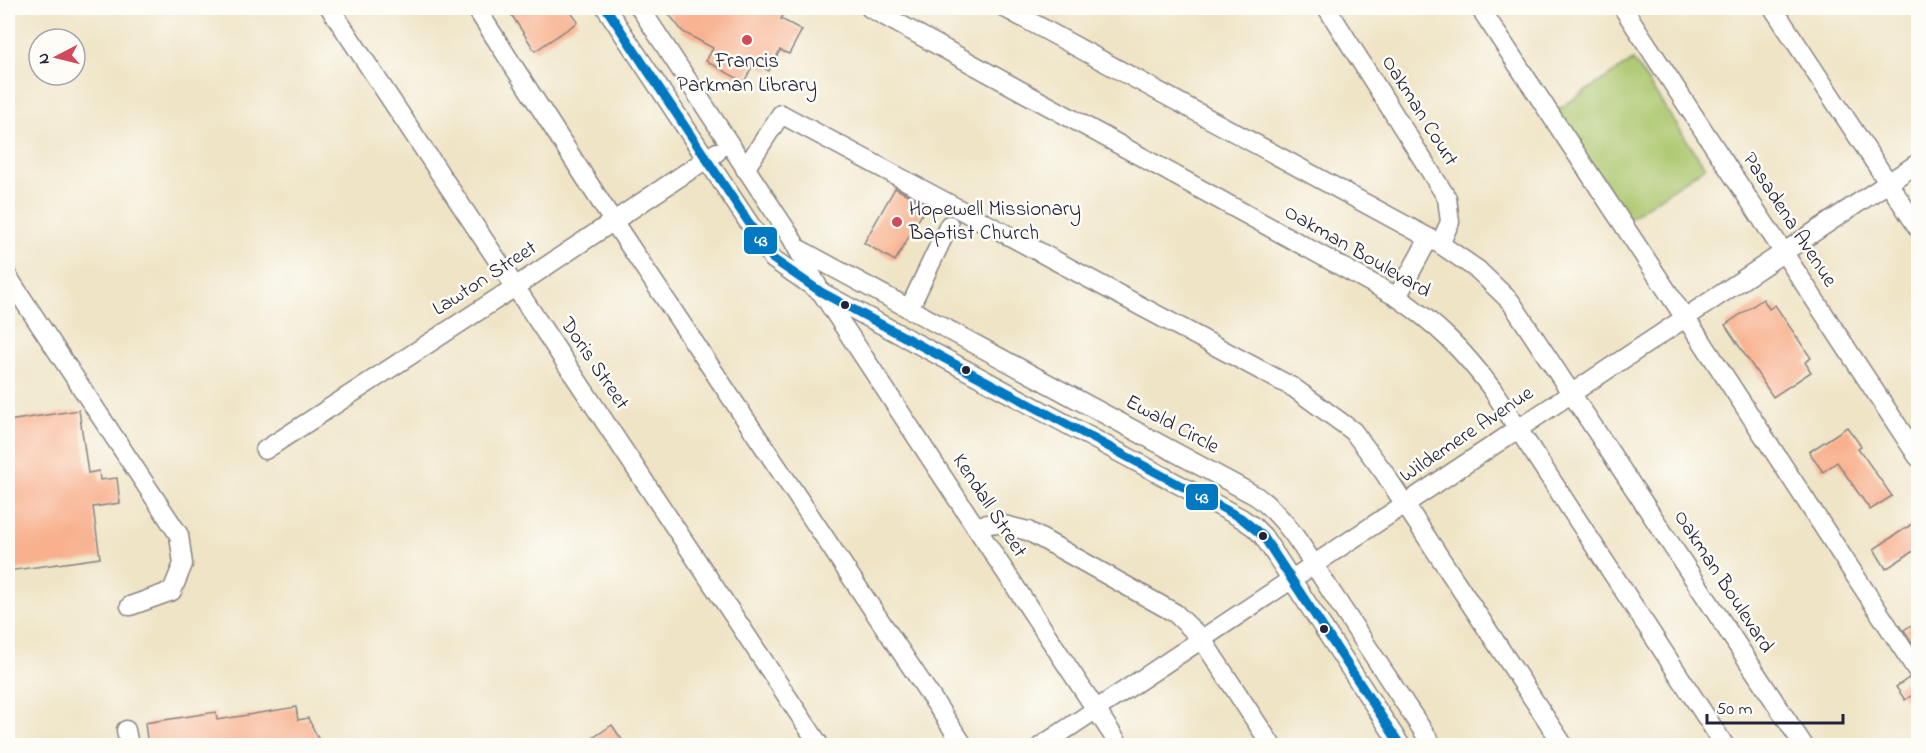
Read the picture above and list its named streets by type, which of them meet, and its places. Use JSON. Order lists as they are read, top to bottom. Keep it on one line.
{"streets":{"street":["Oakman Court","Pasadena Avenue","Oakman Boulevard","Lawton Street","Doris Street","Ewald Circle","Wildemere Avenue","Kendall Street"]},"crossings":[["Oakman Court","Oakman Boulevard"],["Pasadena Avenue","Wildemere Avenue"],["Oakman Boulevard","Wildemere Avenue"],["Lawton Street","Doris Street"],["Lawton Street","Kendall Street"],["Ewald Circle","Wildemere Avenue"],["Ewald Circle","Kendall Street"],["Wildemere Avenue","Kendall Street"]],"places":["Francis Parkman Library","Hopewell Missionary Baptist Church"],"lines":["transit line 43"],"scale_bar":"50 m","north":"left"}
